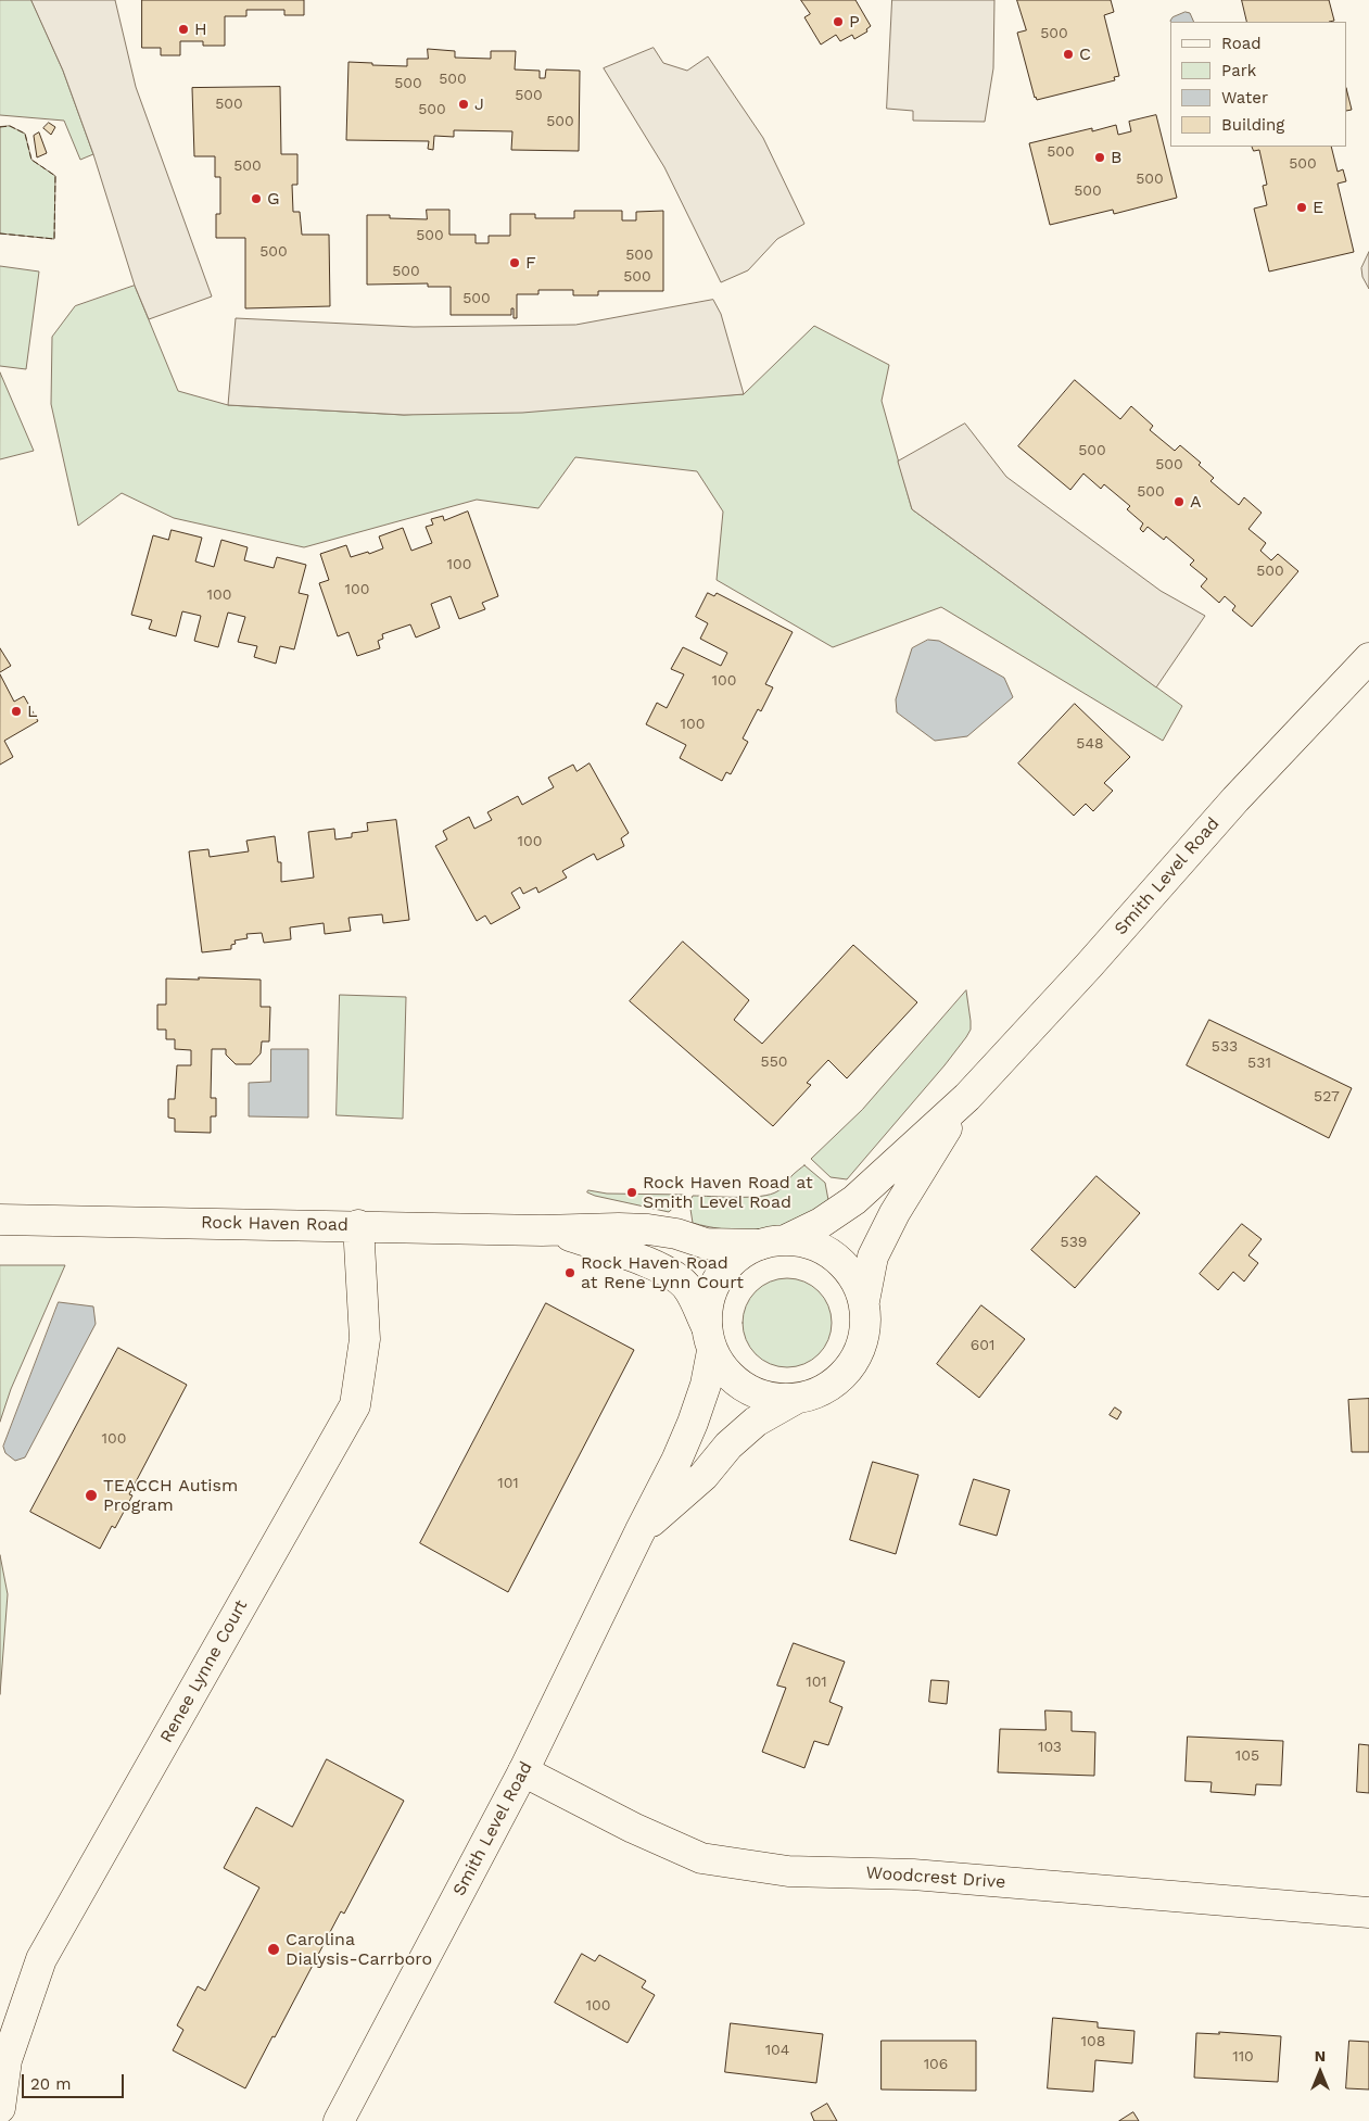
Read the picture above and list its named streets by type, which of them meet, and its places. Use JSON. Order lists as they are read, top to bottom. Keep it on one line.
{"streets":{"street":["Smith Level Road","Rock Haven Road","Renee Lynne Court","Woodcrest Drive"]},"crossings":[["Smith Level Road","Rock Haven Road"],["Smith Level Road","Woodcrest Drive"],["Rock Haven Road","Renee Lynne Court"]],"places":["P","H","C","J","B","G","E","F","A","L","Rock Haven Road at Smith Level Road","Rock Haven Road at Rene Lynn Court","TEACCH Autism Program","Carolina Dialysis-Carrboro"],"house_numbers":["500","500","500","500","500","500","500","500","500","500","500","500","500","500","500","500","500","500","500","500","500","100","500","100","100","100","100","548","100","533","550","531","527","539","601","100","101","101","103","105","100","108","104","110","106"],"legend":["Road","Park","Water","Building"],"scale_bar":"20 m","north":"top"}
